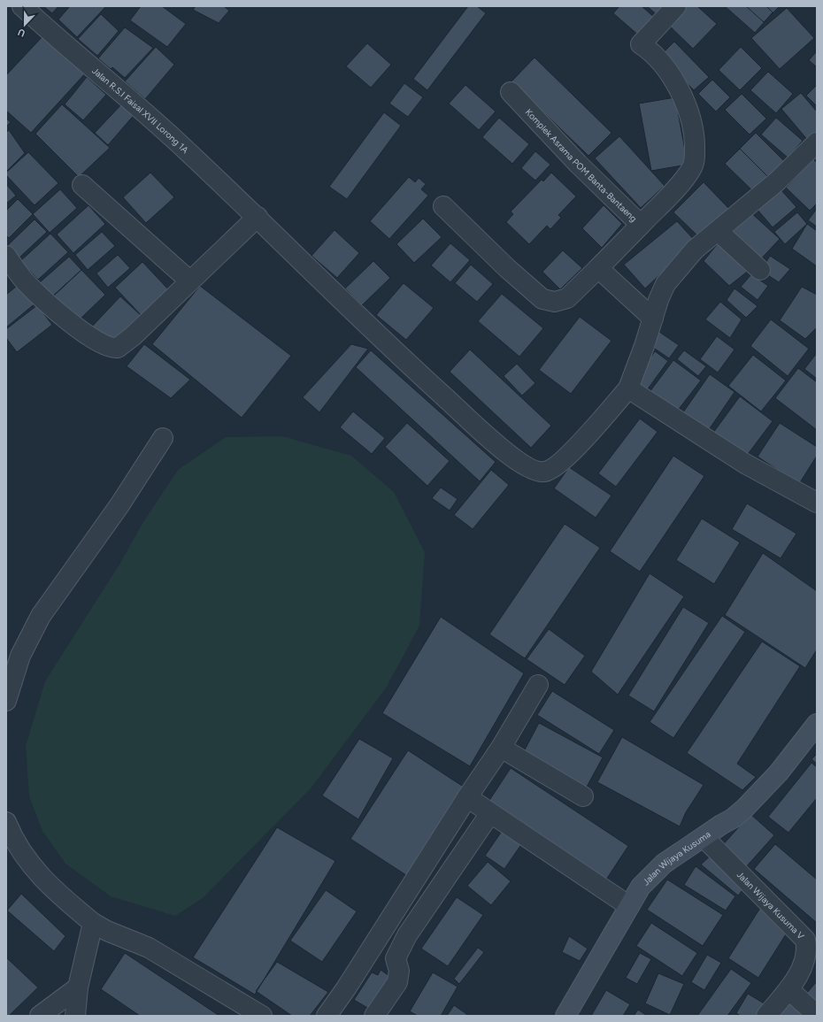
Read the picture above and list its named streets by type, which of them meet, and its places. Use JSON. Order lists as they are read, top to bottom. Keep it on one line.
{"streets":{"street":["Jalan R.S.I Faisal XVII Lorong 1A","Komplek Asrama POM Banta-Bantaeng","Jalan Wijaya Kusuma","Jalan Wijaya Kusuma V"]},"crossings":[["Jalan Wijaya Kusuma","Jalan Wijaya Kusuma V"]],"north":"bottom"}
